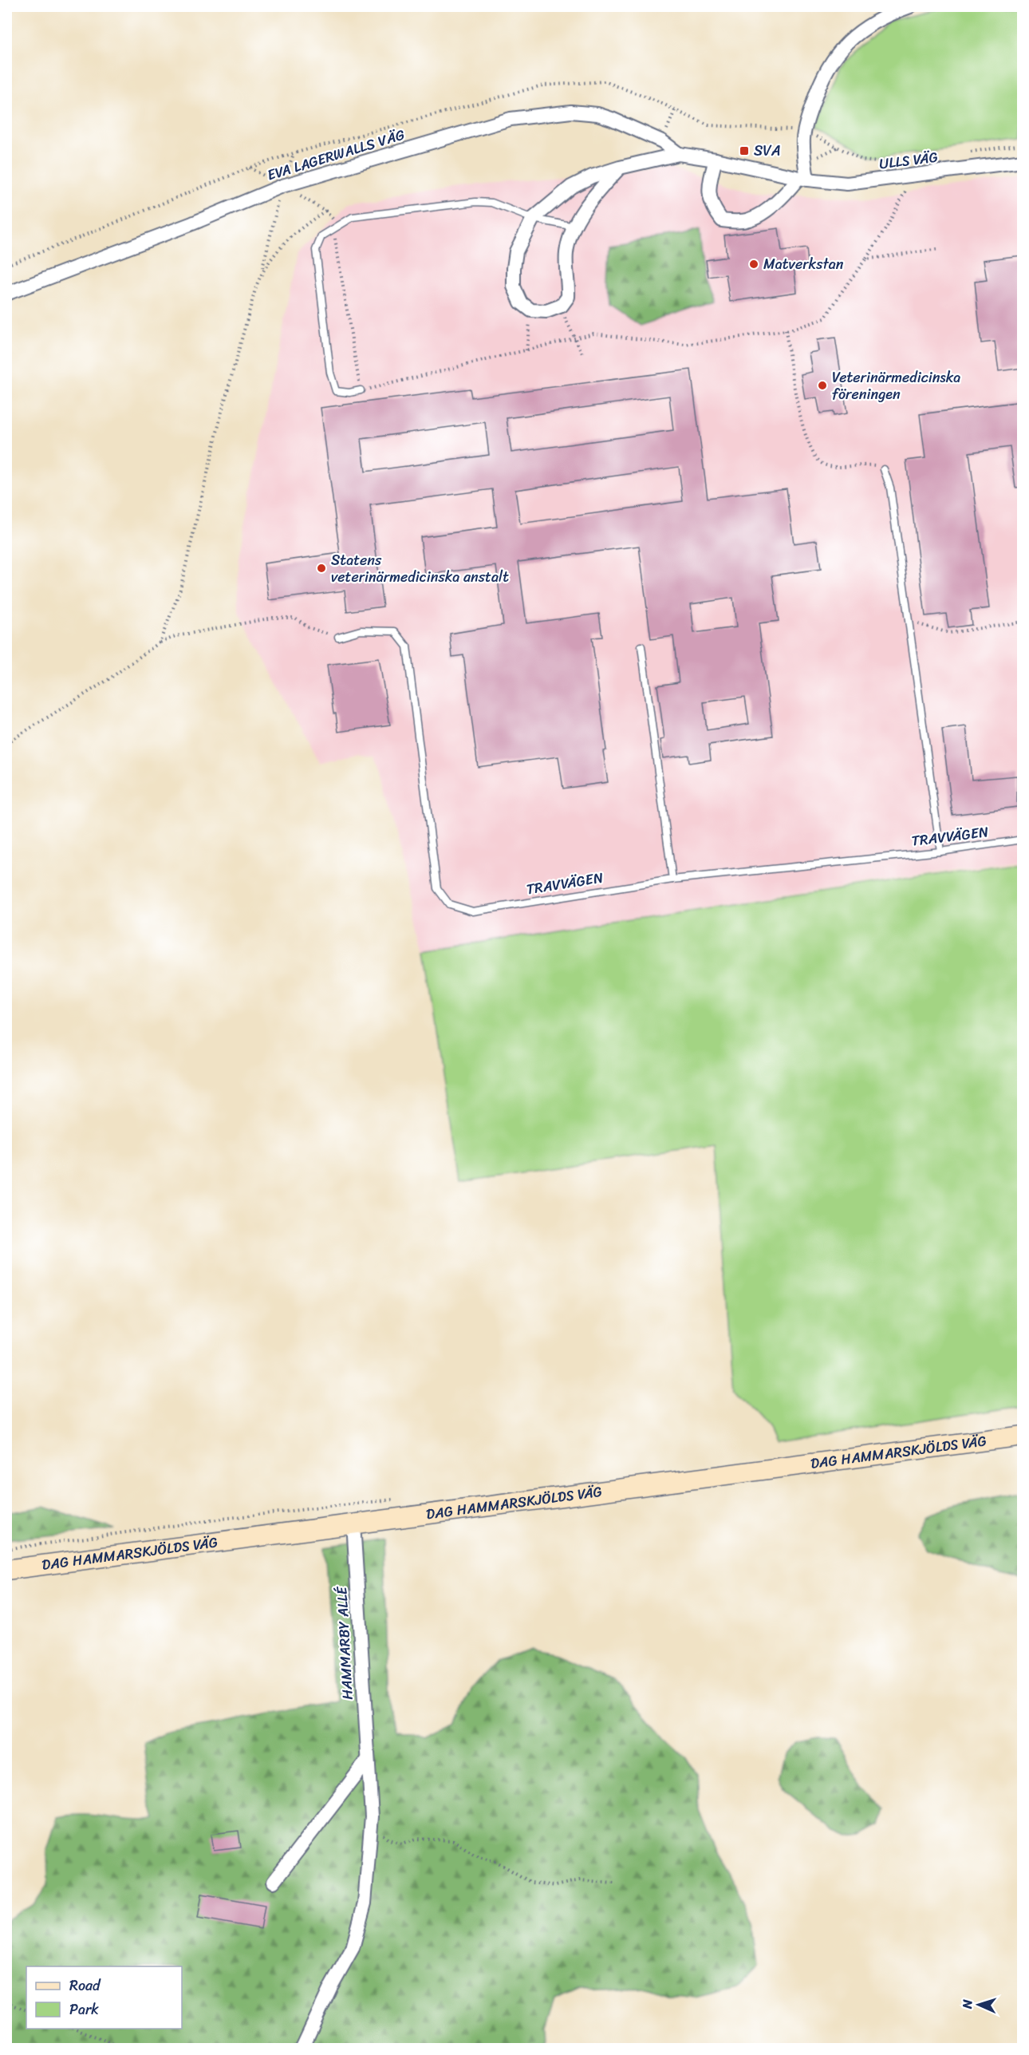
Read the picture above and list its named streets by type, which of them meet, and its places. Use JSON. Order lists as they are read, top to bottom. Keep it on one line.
{"streets":{"main road":["DAG HAMMARSKJÖLDS VÄG"],"street":["EVA LAGERWALLS VÄG","ULLS VÄG","HAMMARBY ALLÉ"],"lane":["TRAVVÄGEN"]},"crossings":[["EVA LAGERWALLS VÄG","ULLS VÄG"],["DAG HAMMARSKJÖLDS VÄG","HAMMARBY ALLÉ"]],"places":{"transit":["SVA"],"other":["Matverkstan","Veterinärmedicinska föreningen","Statens veterinärmedicinska anstalt"]},"legend":["Road","Park"],"north":"left"}
